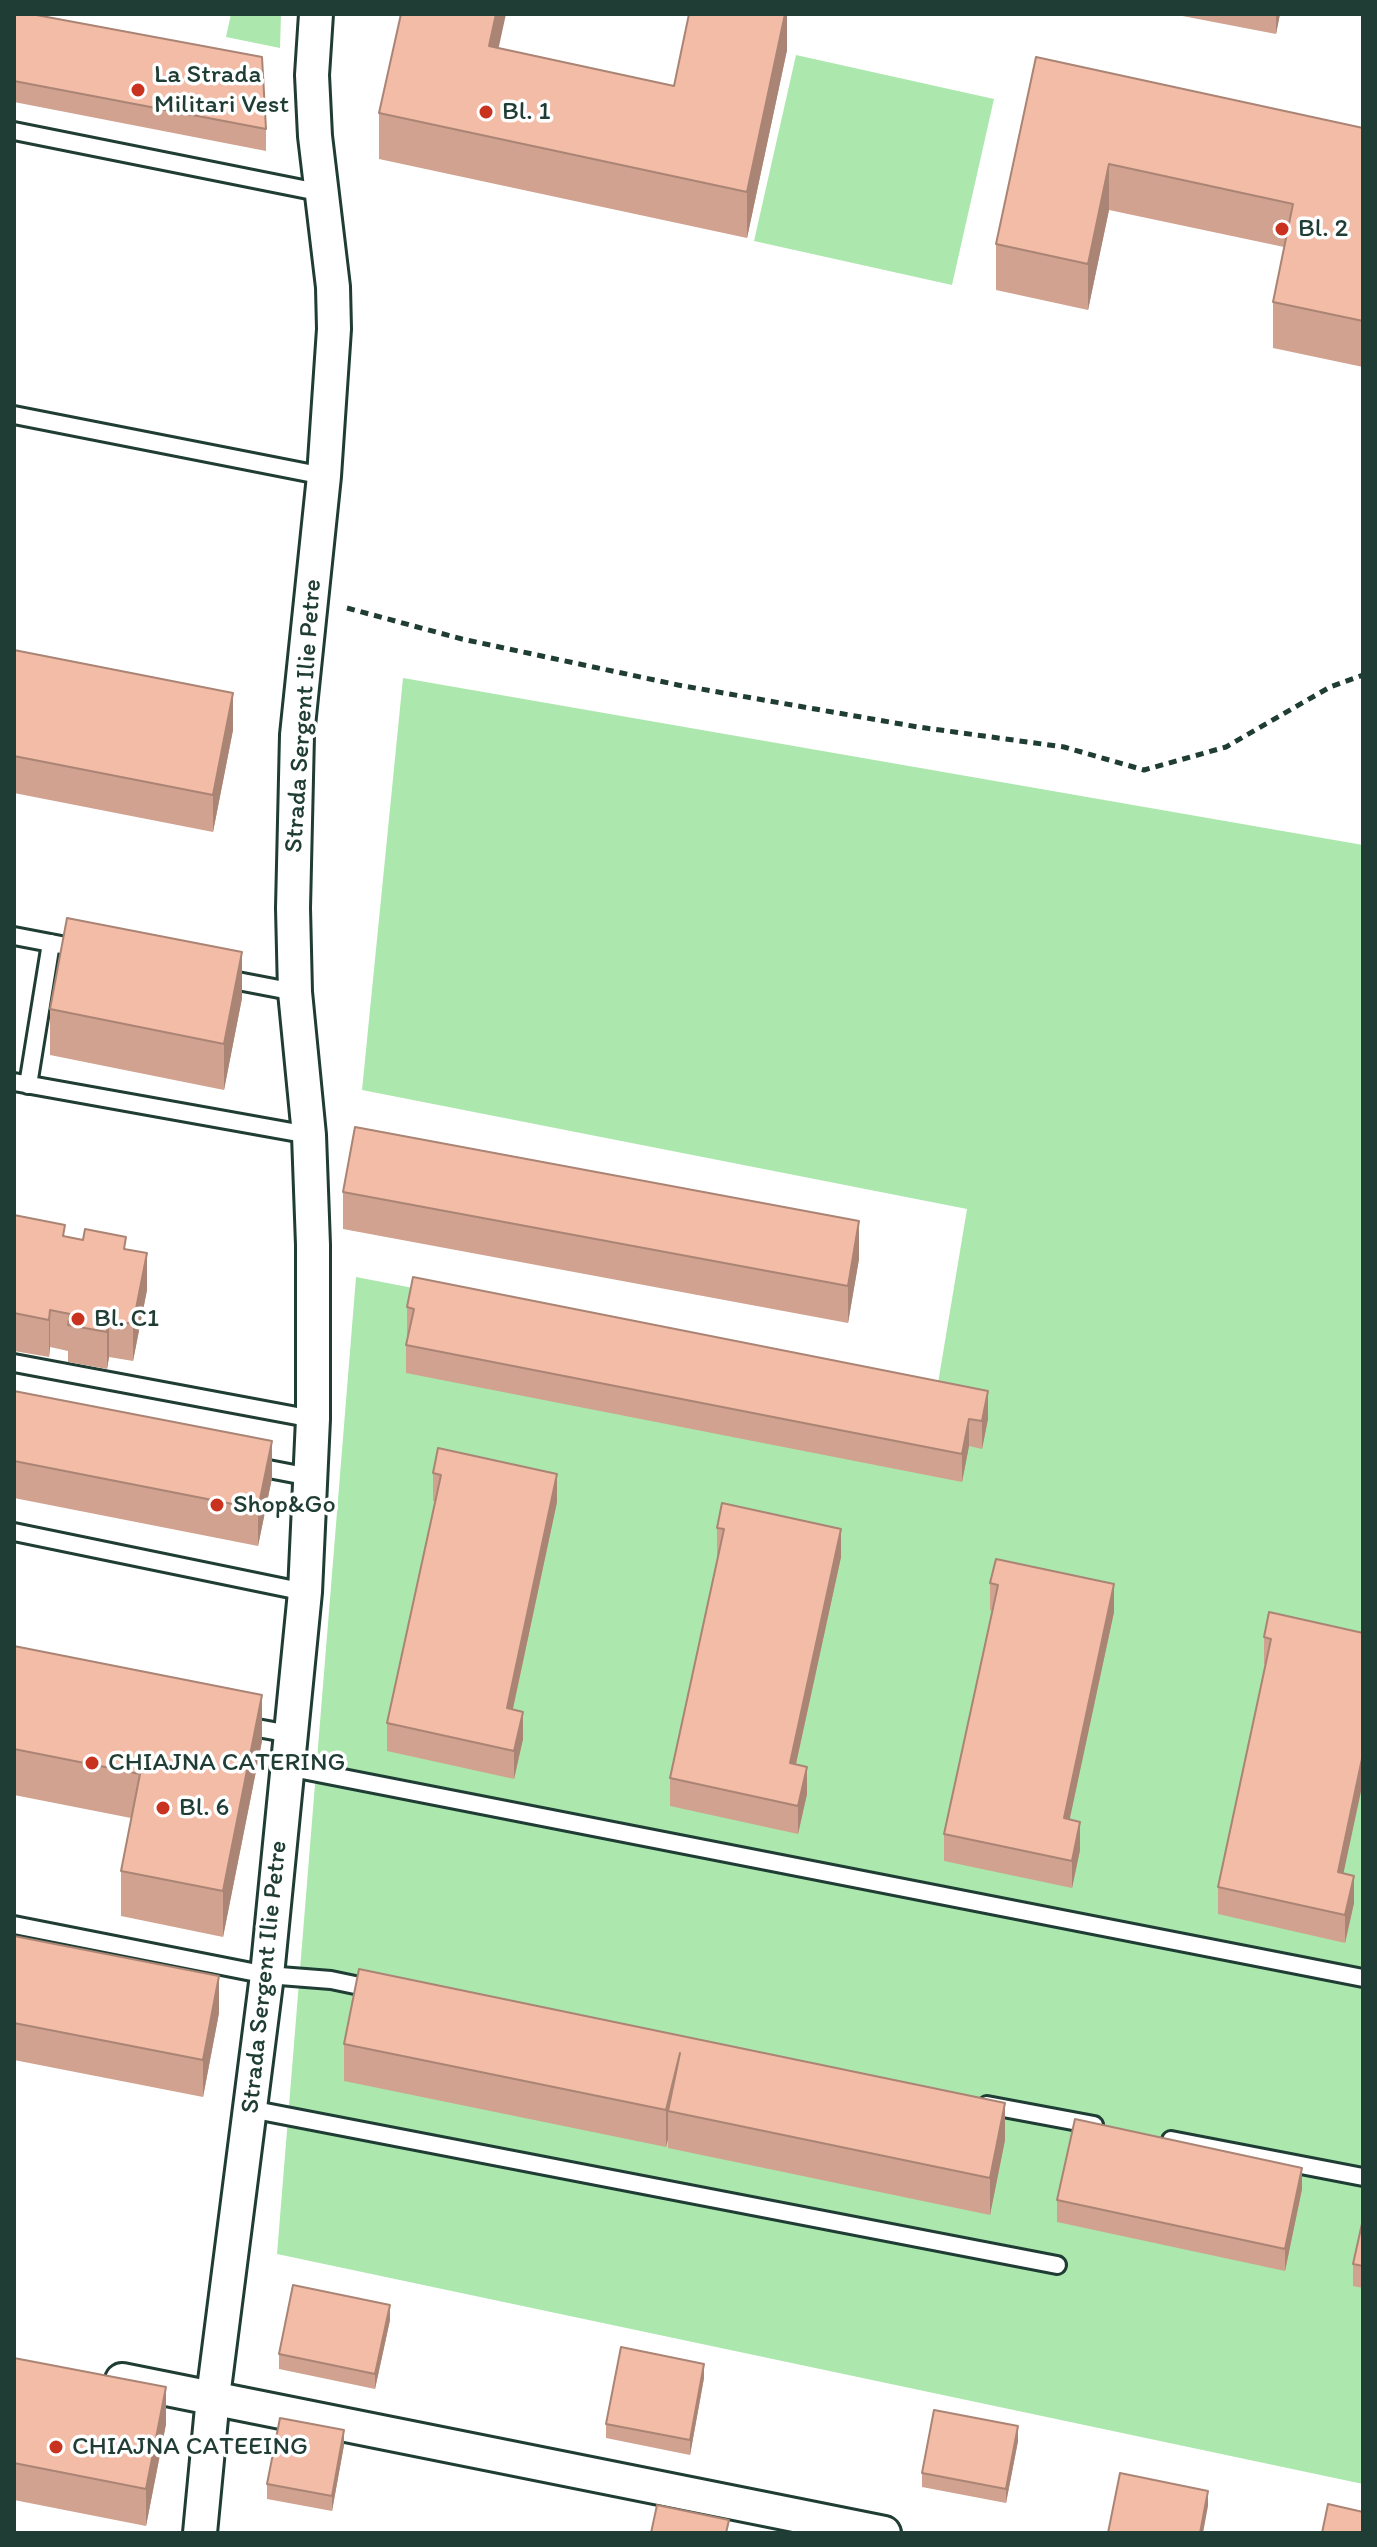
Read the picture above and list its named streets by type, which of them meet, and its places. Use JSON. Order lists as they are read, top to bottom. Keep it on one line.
{"streets":{"street":["Strada Sergent Ilie Petre"]},"places":["La Strada Militari Vest","Bl. 1","Bl. 2","Bl. C1","Shop&Go","CHIAJNA CATERING","Bl. 6","CHIAJNA CATEEING"]}
